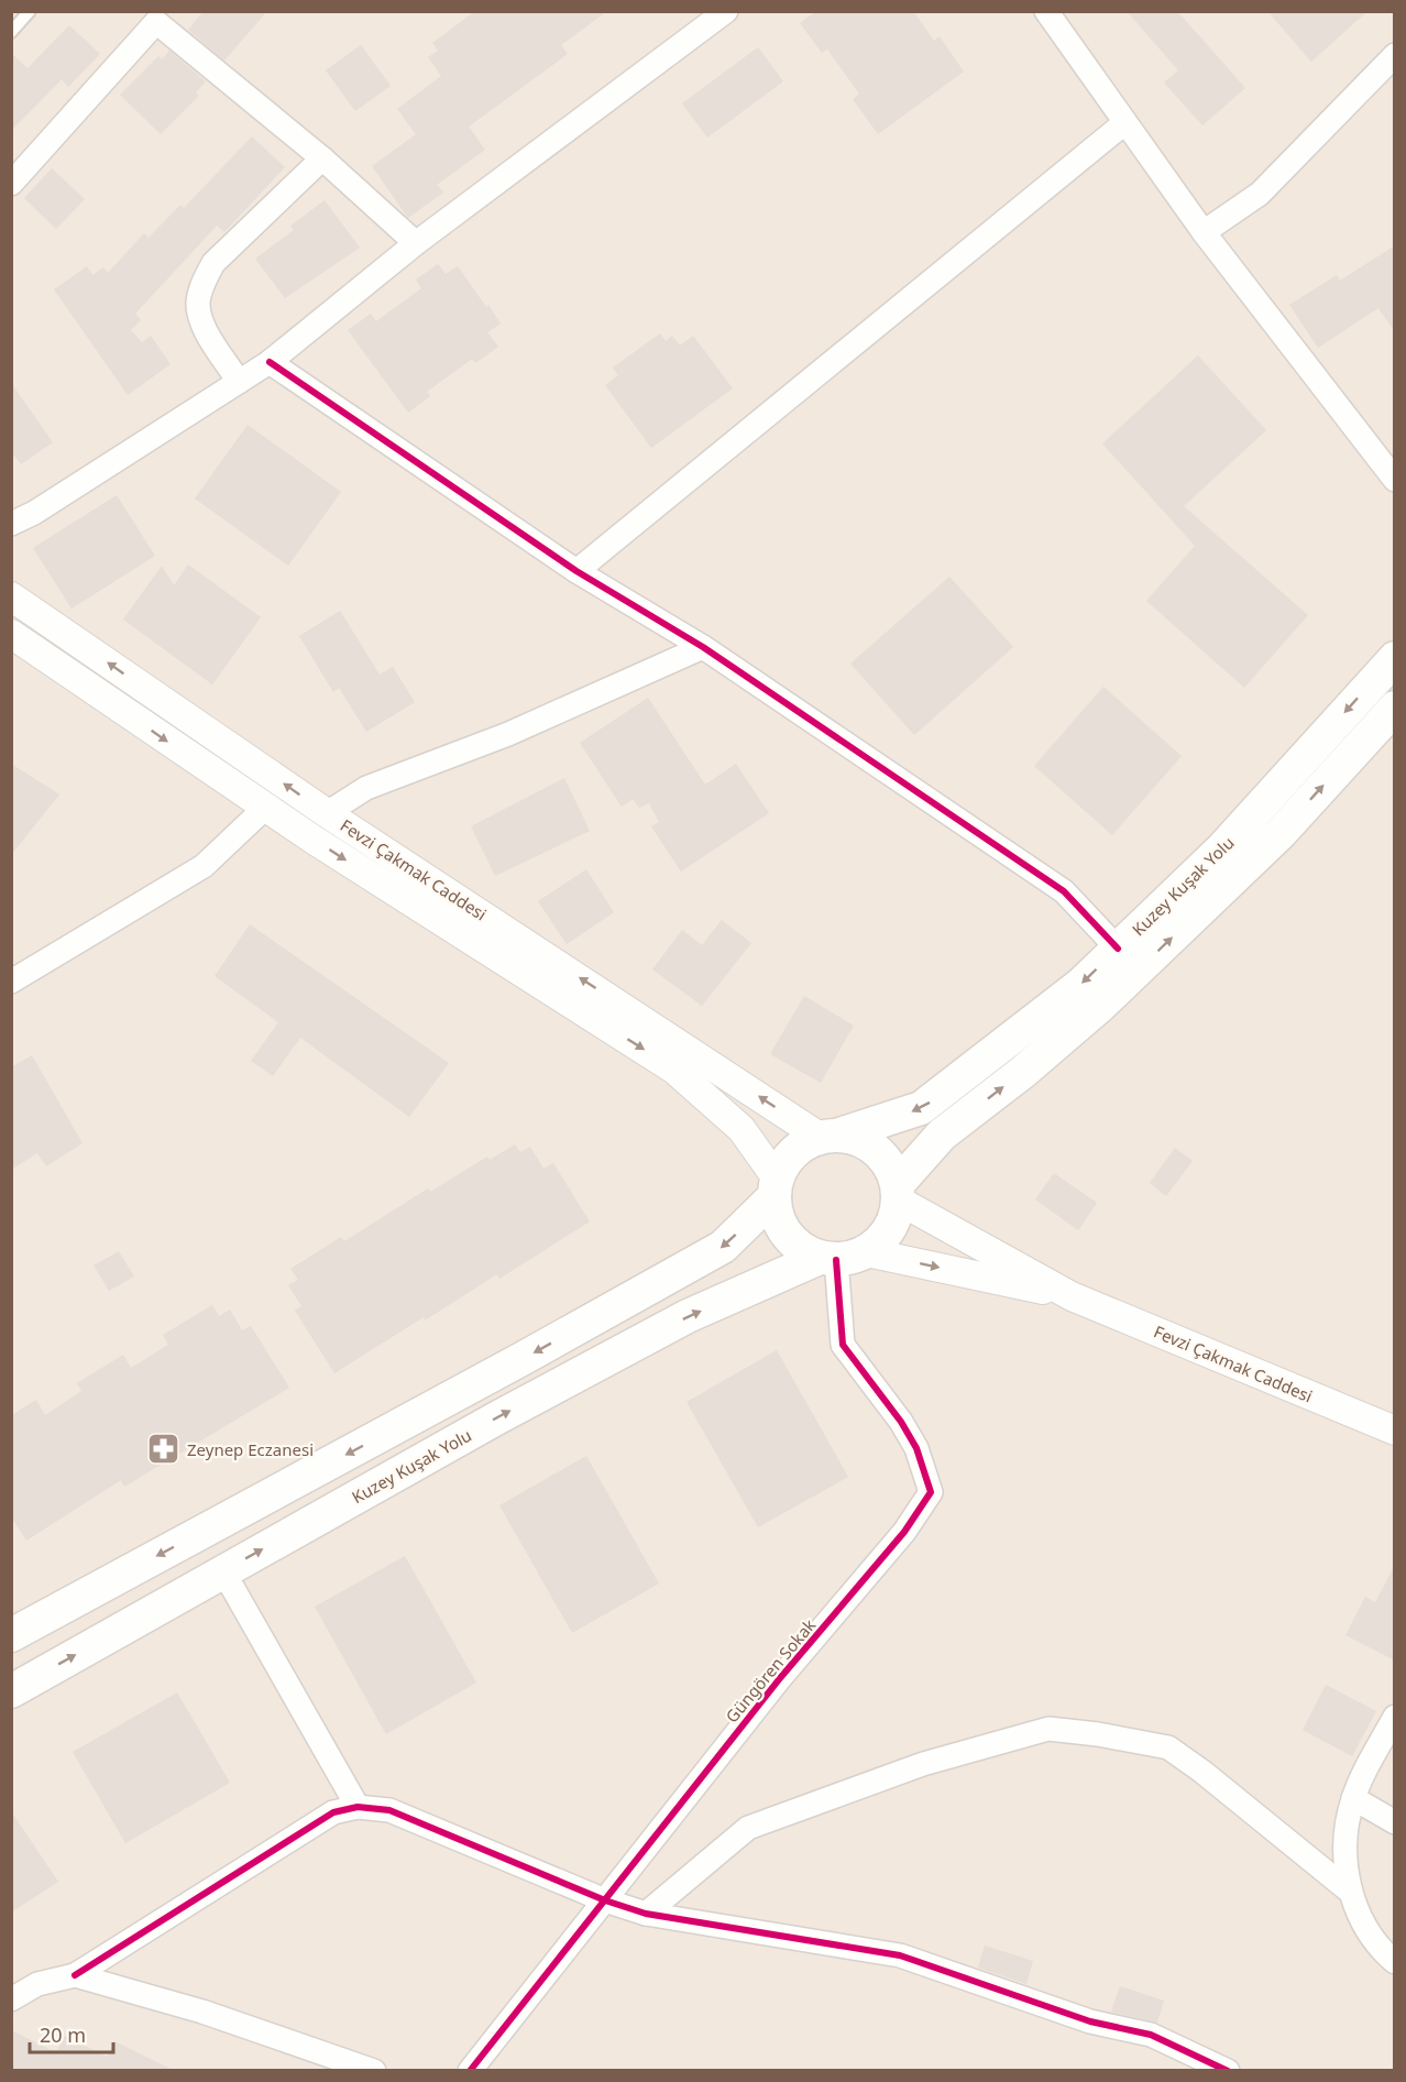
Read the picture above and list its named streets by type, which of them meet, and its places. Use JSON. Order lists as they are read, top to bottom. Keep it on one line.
{"streets":{"main road":["Kuzey Kuşak Yolu"],"street":["Fevzi Çakmak Caddesi","Güngören Sokak"]},"crossings":[["Fevzi Çakmak Caddesi","Kuzey Kuşak Yolu"],["Fevzi Çakmak Caddesi","Güngören Sokak"],["Kuzey Kuşak Yolu","Güngören Sokak"]],"places":{"pharmacy":["Zeynep Eczanesi"]},"scale_bar":"20 m"}
